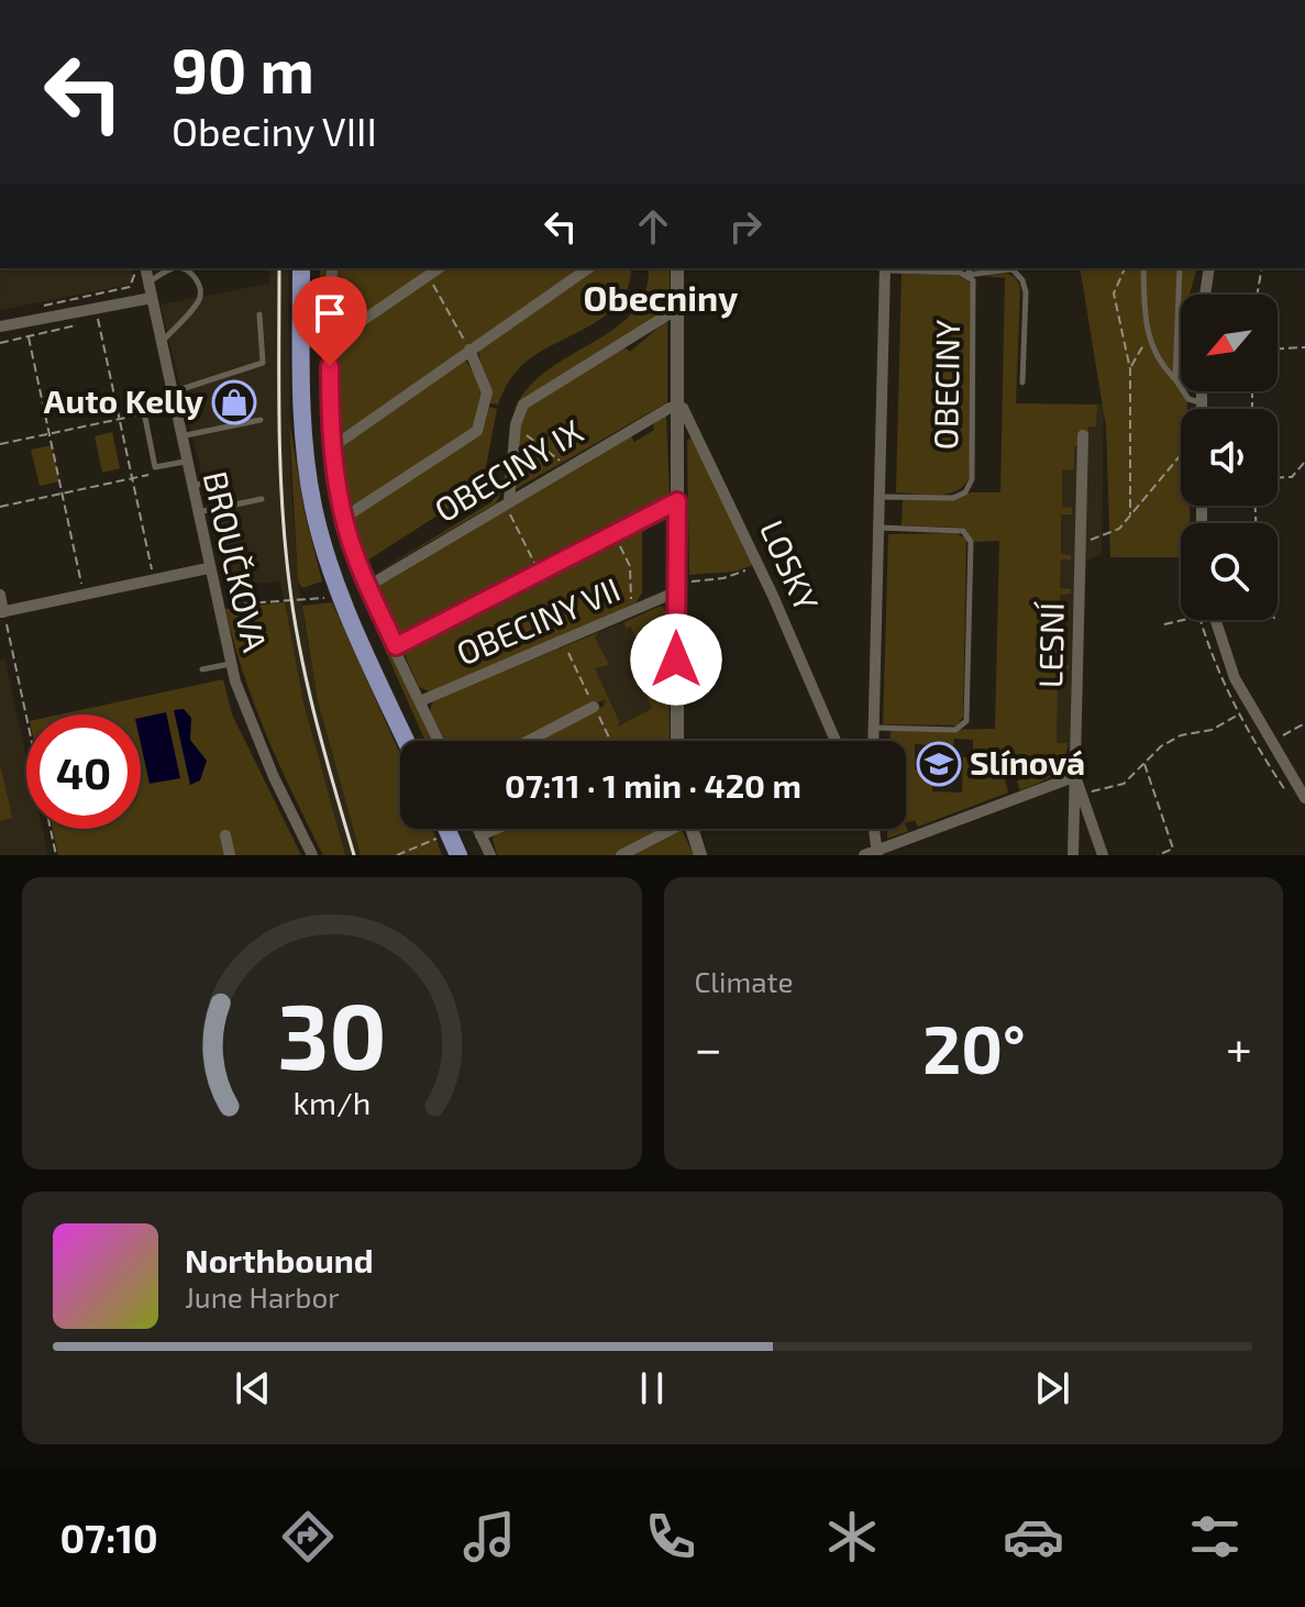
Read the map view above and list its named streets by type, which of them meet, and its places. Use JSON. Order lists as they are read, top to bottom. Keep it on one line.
{"streets":{"street":["OBECINY","OBECINY IX","BROUČKOVA","LOSKY","OBECINY VII","LESNÍ"]},"crossings":[["OBECINY IX","LOSKY"]],"districts":["Obecniny"],"places":{"shop":["Auto Kelly"],"school or university":["Slínová"]},"north":"bottom left","page":{"turn":["90 m","Obeciny VIII"],"limit":"40","trip":"07:11 · 1 min · 420 m","tile":"Climate","heat":["−","20°","+"],"song":["Northbound","June Harbor"],"tabs":"07:10","gauge":["30","km/h"]}}
